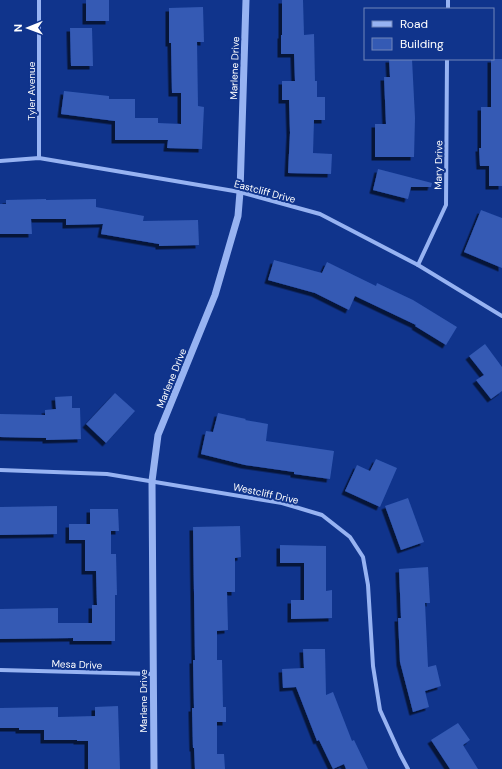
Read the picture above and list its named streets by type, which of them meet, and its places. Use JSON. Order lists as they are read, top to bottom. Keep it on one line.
{"streets":{"street":["Marlene Drive","Tyler Avenue","Mary Drive","Eastcliff Drive","Westcliff Drive","Mesa Drive"]},"crossings":[["Marlene Drive","Eastcliff Drive"],["Marlene Drive","Westcliff Drive"],["Marlene Drive","Mesa Drive"],["Tyler Avenue","Eastcliff Drive"],["Mary Drive","Eastcliff Drive"]],"legend":["Road","Building"],"north":"left"}
